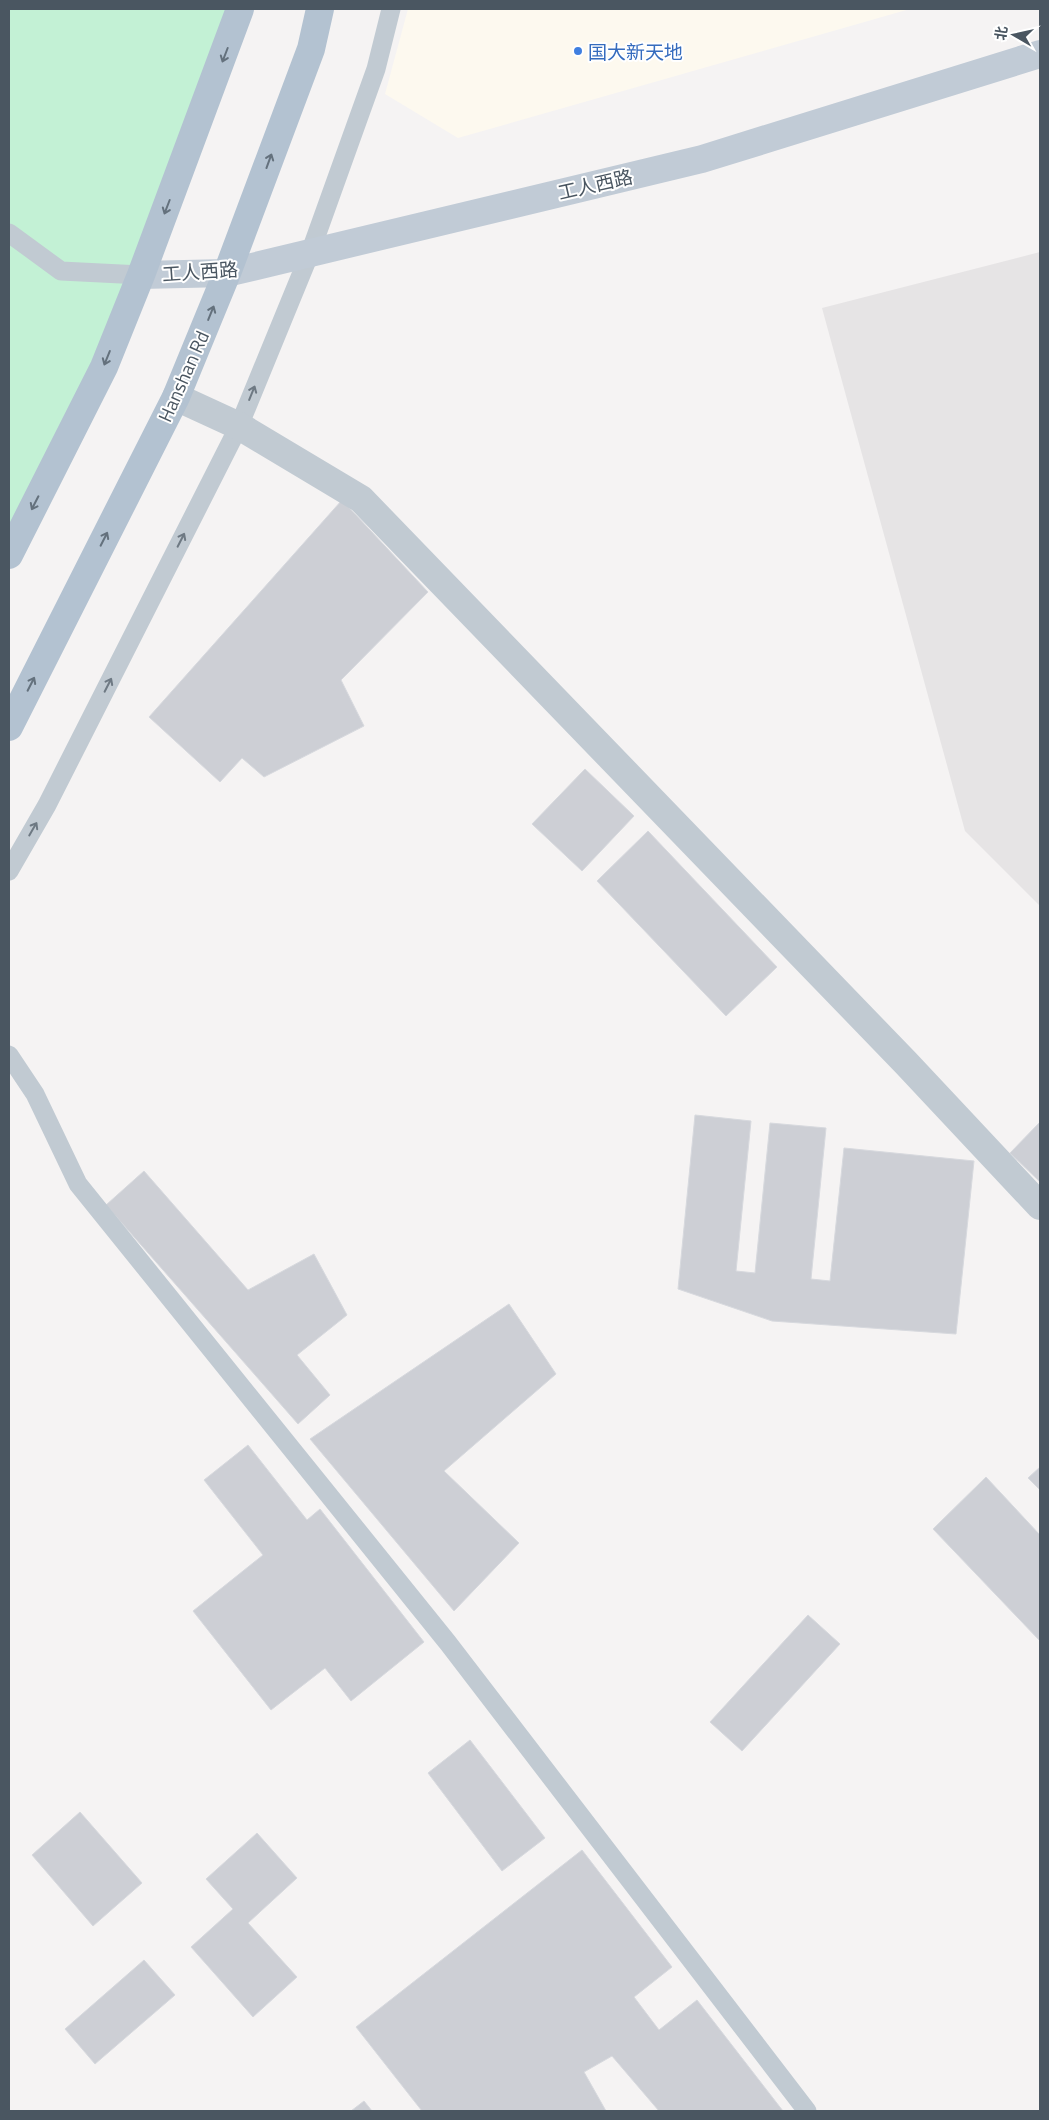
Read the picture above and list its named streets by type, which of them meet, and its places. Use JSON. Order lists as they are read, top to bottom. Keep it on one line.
{"streets":{"main road":["工人西路","Hanshan Rd"]},"crossings":[["工人西路","Hanshan Rd"]],"places":["国大新天地"],"north":"left"}
